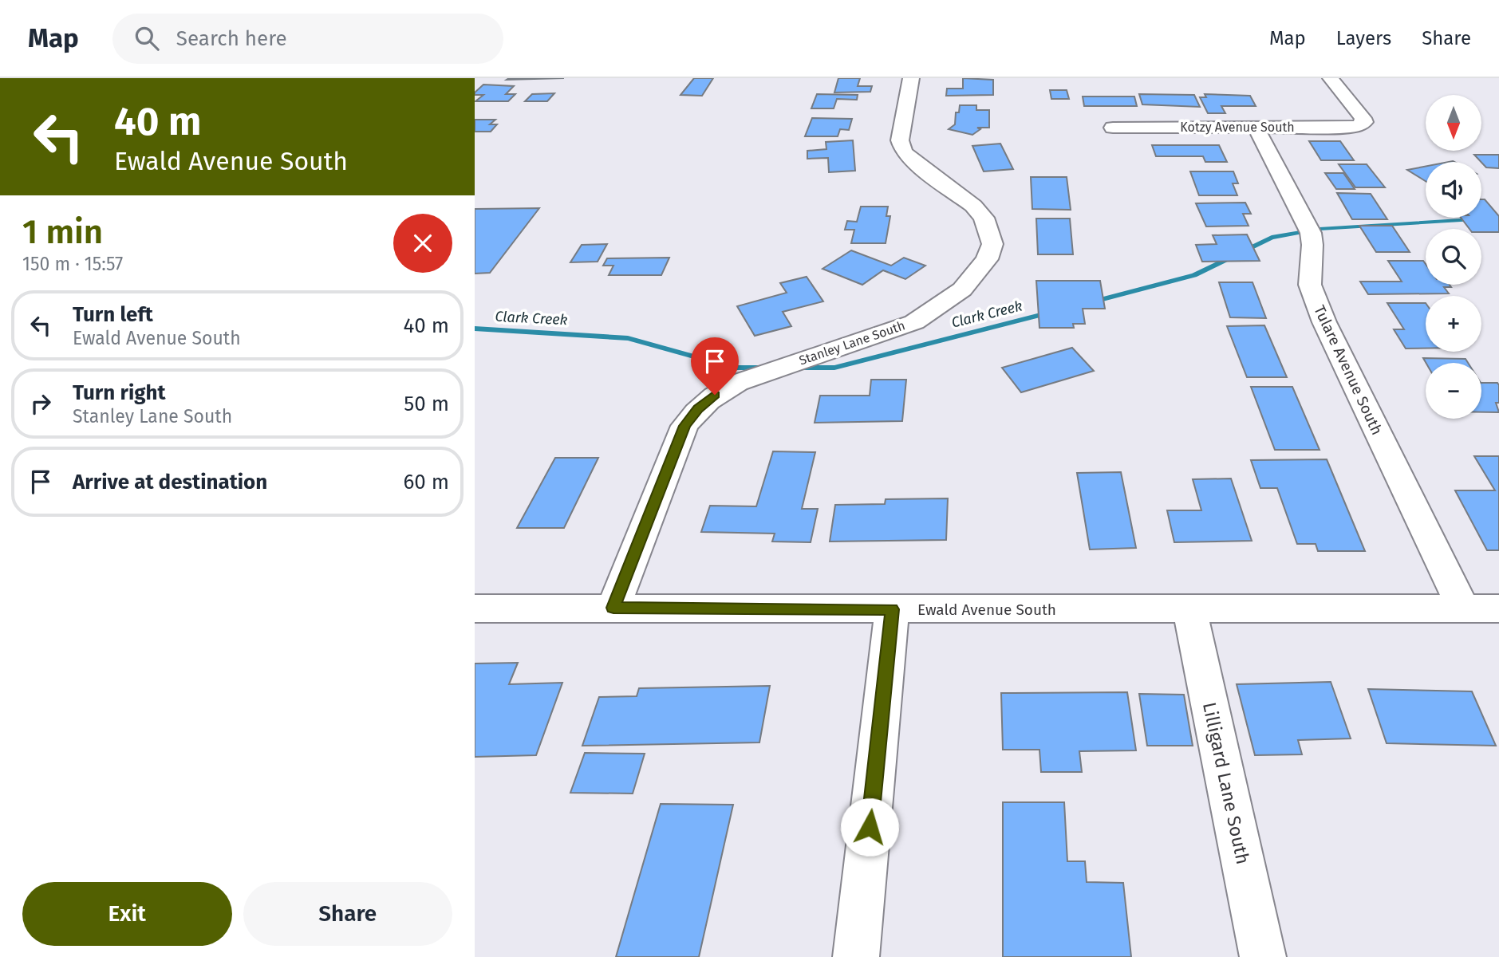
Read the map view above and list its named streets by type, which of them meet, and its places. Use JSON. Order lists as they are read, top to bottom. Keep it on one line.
{"streets":{"street":["Kotzy Avenue South","Stanley Lane South","Tulare Avenue South","Ewald Avenue South","Lilligard Lane South"]},"crossings":[["Kotzy Avenue South","Tulare Avenue South"],["Stanley Lane South","Ewald Avenue South"],["Tulare Avenue South","Ewald Avenue South"],["Ewald Avenue South","Lilligard Lane South"]],"water":["Clark Creek"],"north":"bottom","page":{"header":"Map","search":"Search here","nav":["Map","Layers","Share"],"turn":["40 m","Ewald Avenue South"],"map_buttons":["+","−"],"heading":["1 min","150 m · 15:57"],"list":[{"name":"Turn left","note":"Ewald Avenue South","value":"40 m"},{"name":"Turn right","note":"Stanley Lane South","value":"50 m"},{"name":"Arrive at destination","value":"60 m"}],"buttons":["Exit","Share"]}}
